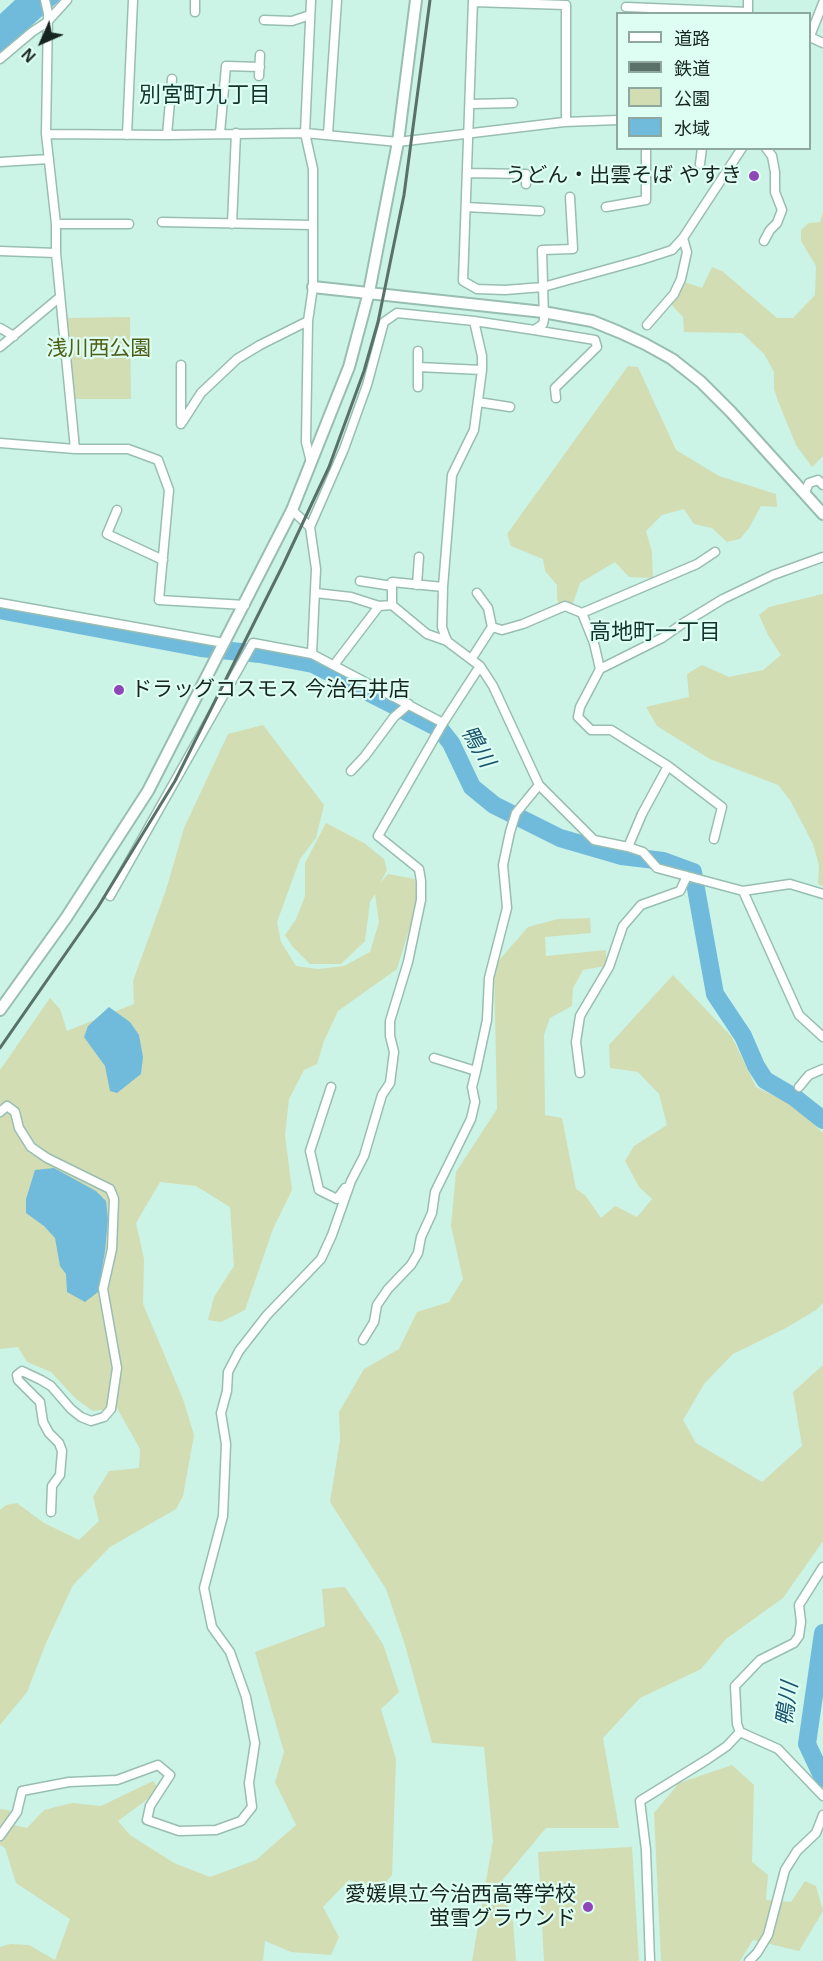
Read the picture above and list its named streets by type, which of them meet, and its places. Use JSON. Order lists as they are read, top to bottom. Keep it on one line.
{"districts":["別宮町九丁目","高地町一丁目"],"water":["鴨川"],"parks":["浅川西公園"],"places":["うどん・出雲そば やすき","ドラッグコスモス 今治石井店","愛媛県立今治西高等学校 蛍雪グラウンド"],"legend":["道路","鉄道","公園","水域"],"north":"bottom left"}
